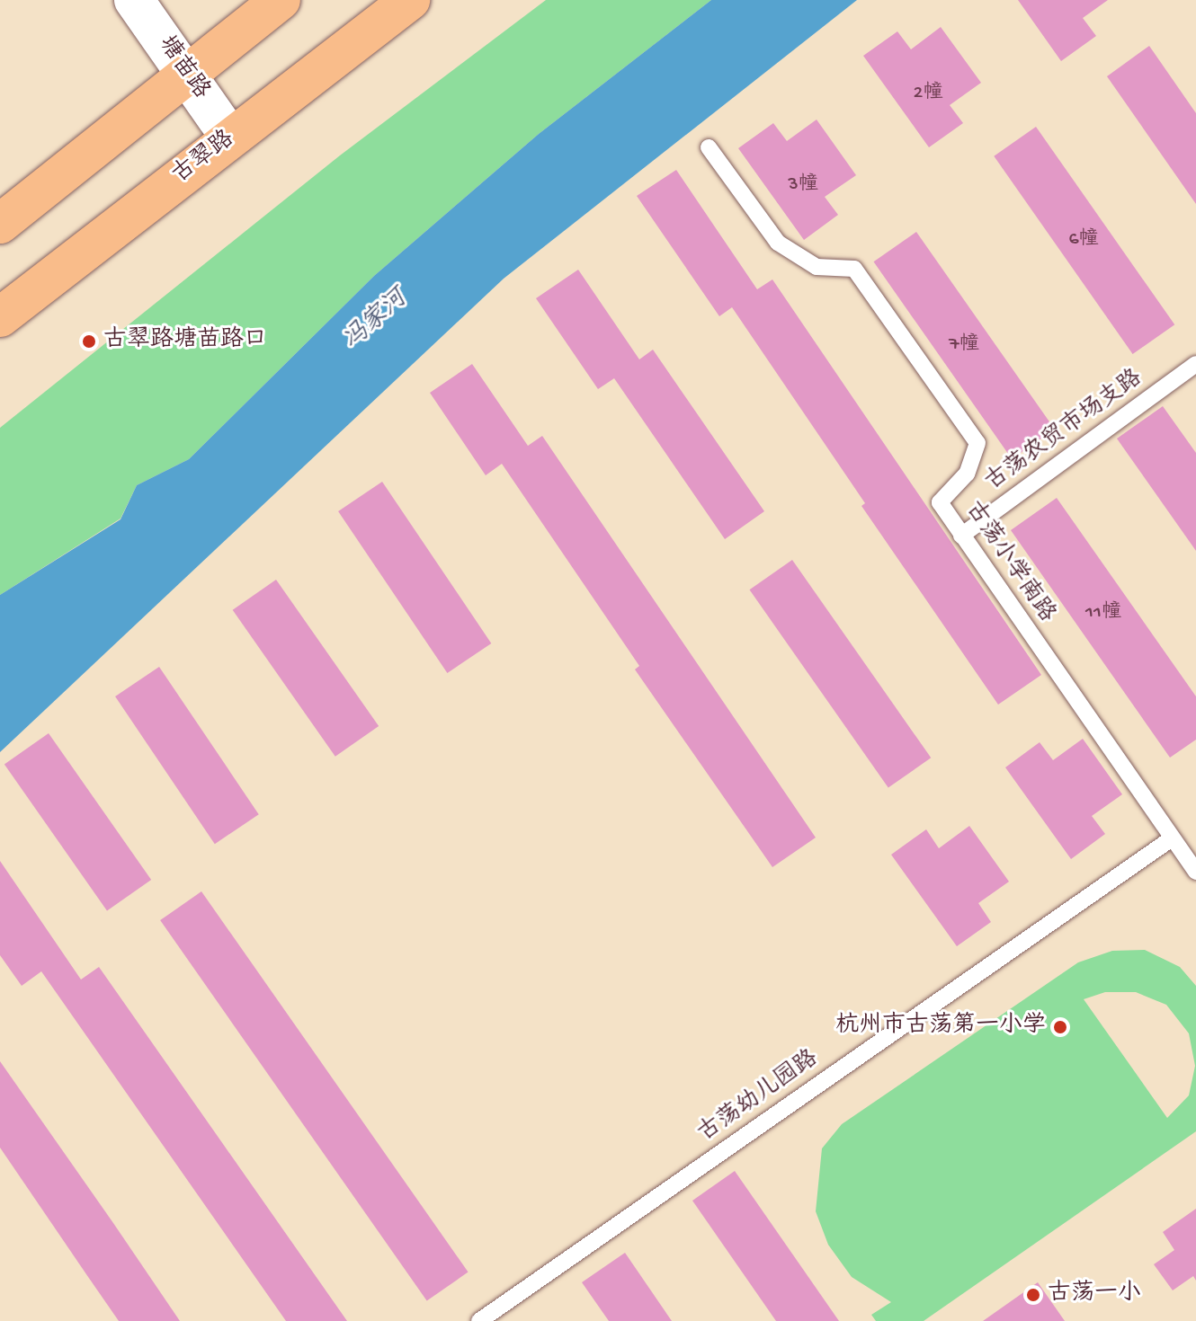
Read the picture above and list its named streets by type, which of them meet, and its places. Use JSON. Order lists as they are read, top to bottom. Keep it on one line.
{"streets":{"main road":["古翠路"],"street":["塘苗路"],"lane":["古荡农贸市场支路","古荡小学南路","古荡幼儿园路"]},"crossings":[["塘苗路","古翠路"],["古荡农贸市场支路","古荡小学南路"],["古荡小学南路","古荡幼儿园路"]],"water":["冯家河"],"places":["古翠路塘苗路口","杭州市古荡第一小学","古荡一小"],"house_numbers":["2幢","3幢","6幢","7幢","11幢"]}
